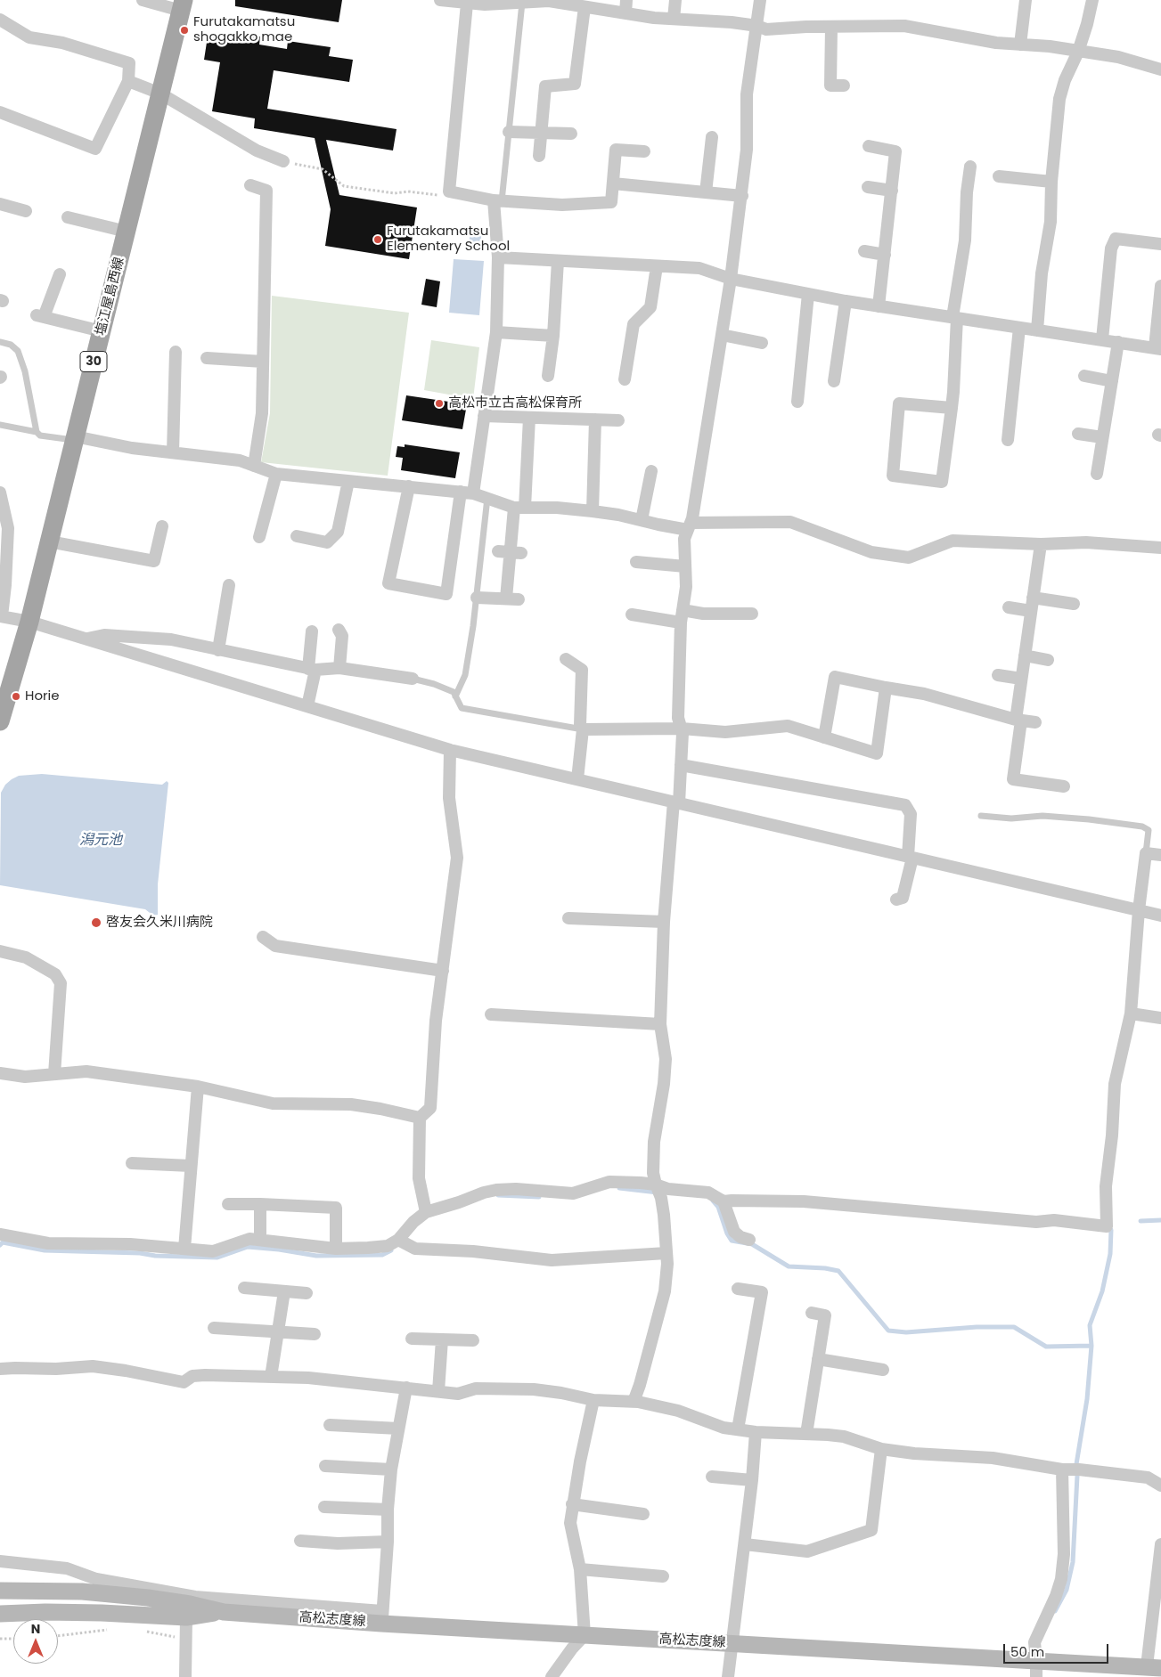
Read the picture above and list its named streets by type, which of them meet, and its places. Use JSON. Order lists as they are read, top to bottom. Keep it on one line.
{"streets":{"main road":["塩江屋島西線","30","高松志度線"]},"water":["潟元池"],"places":["Furutakamatsu shogakko mae","Furutakamatsu Elementery School","高松市立古高松保育所","Horie","啓友会久米川病院"],"scale_bar":"50 m","north":"top"}
